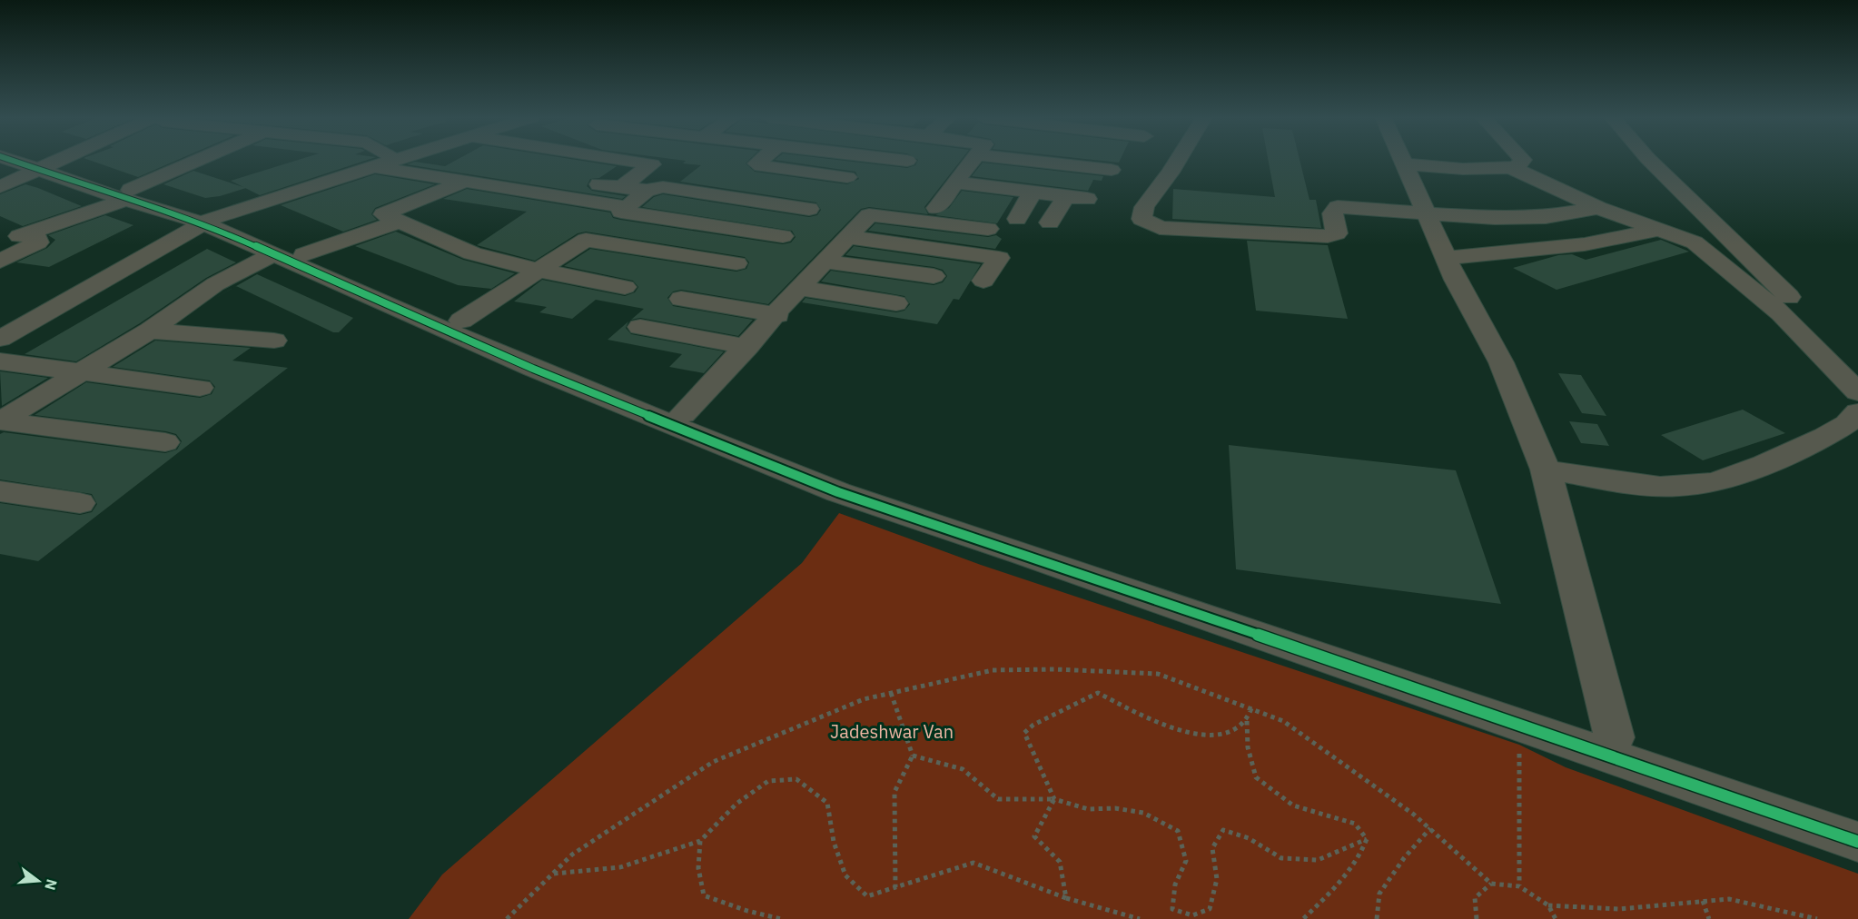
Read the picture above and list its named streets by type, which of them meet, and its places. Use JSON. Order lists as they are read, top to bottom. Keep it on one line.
{"parks":["Jadeshwar Van"],"north":"right"}
